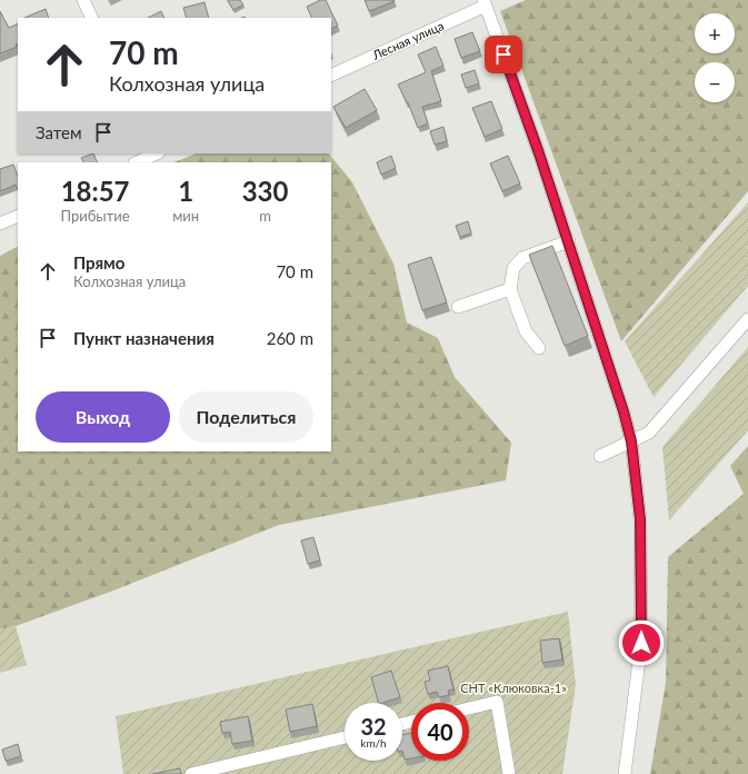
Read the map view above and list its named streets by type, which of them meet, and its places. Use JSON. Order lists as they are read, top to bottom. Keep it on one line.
{"streets":{"street":["Лесная улица"]},"parks":["СНТ «Клюковка-1»"],"page":{"map_buttons":["+","−"],"turn":["70 m","Колхозная улица"],"then":"Затем","eta":["18:57","Прибытие","1","мин","330","m"],"list":[{"name":"Прямо","note":"Колхозная улица","value":"70 m"},{"name":"Пункт назначения","value":"260 m"}],"buttons":["Выход","Поделиться"],"speed":"32 km/h","limit":"40"}}
